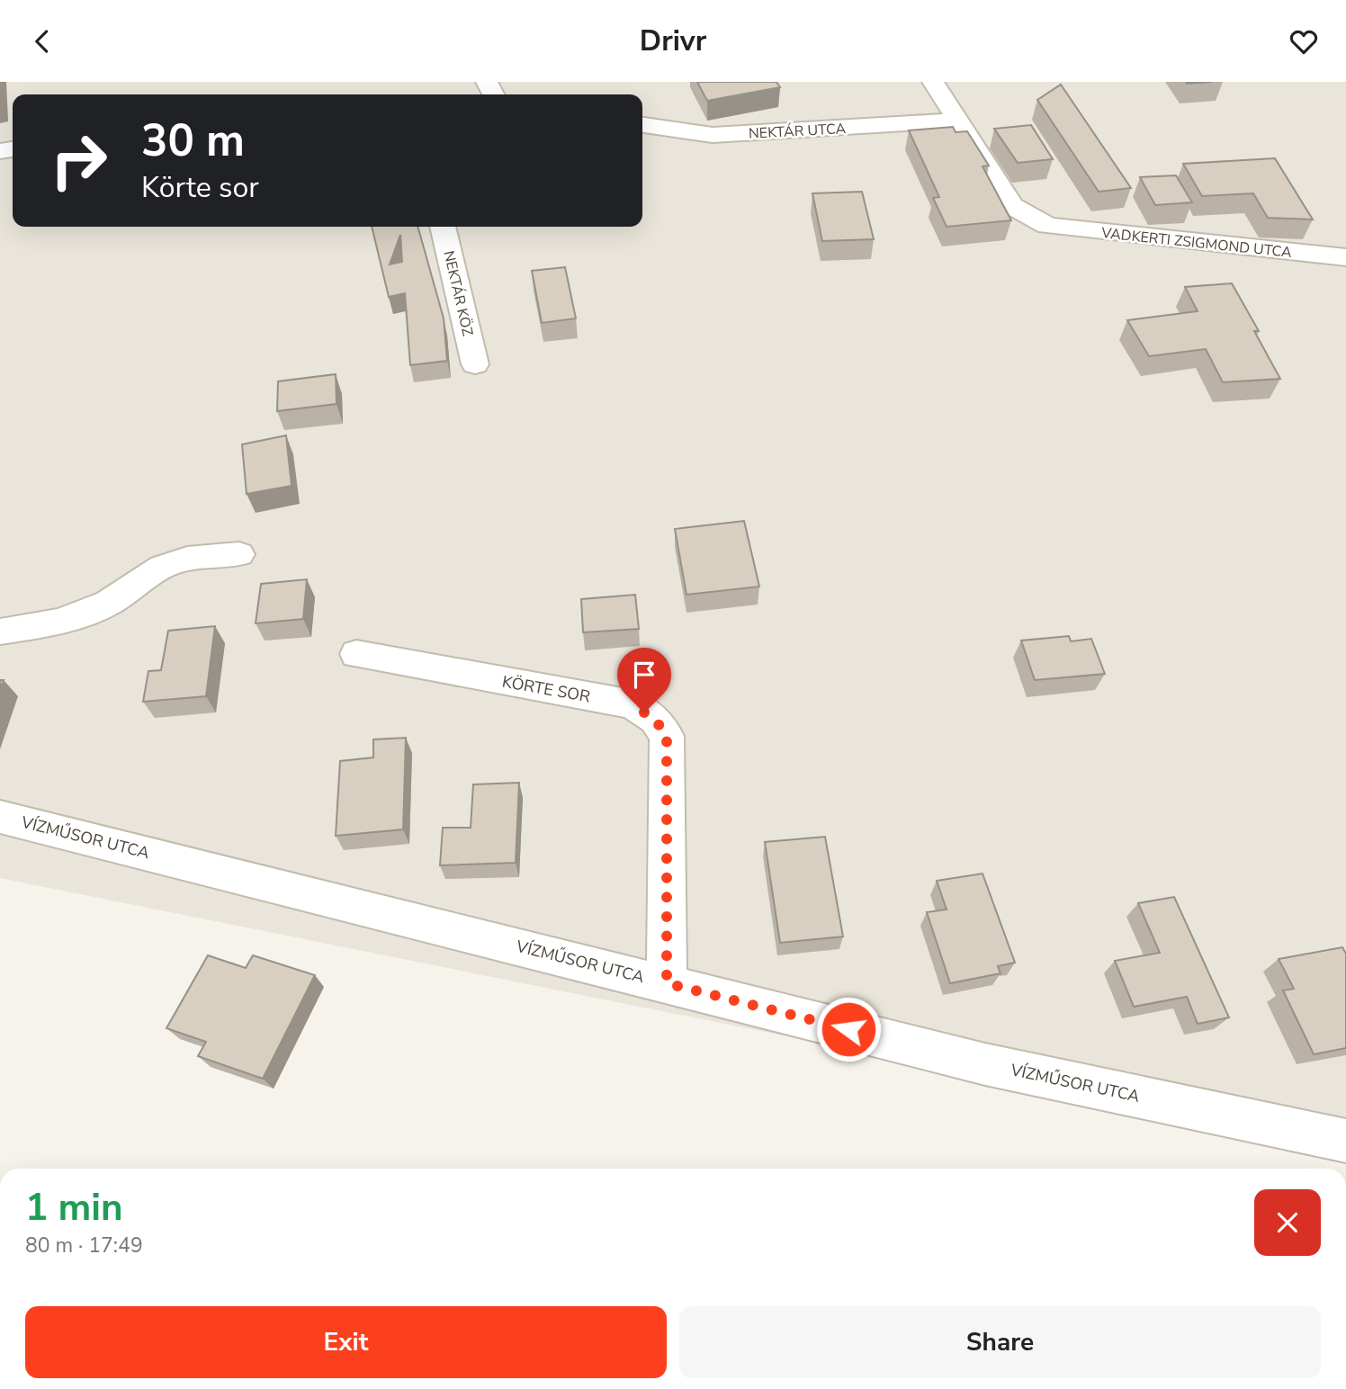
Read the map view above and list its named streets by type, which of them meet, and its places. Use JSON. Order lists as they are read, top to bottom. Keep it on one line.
{"streets":{"street":["NEKTÁR UTCA","VADKERTI ZSIGMOND UTCA","NEKTÁR KÖZ","KÖRTE SOR","VÍZMŰSOR UTCA"]},"crossings":[["NEKTÁR UTCA","VADKERTI ZSIGMOND UTCA"],["KÖRTE SOR","VÍZMŰSOR UTCA"]],"page":{"header":"Drivr","turn":["30 m","Körte sor"],"heading":["1 min","80 m · 17:49"],"buttons":["Exit","Share"]}}
